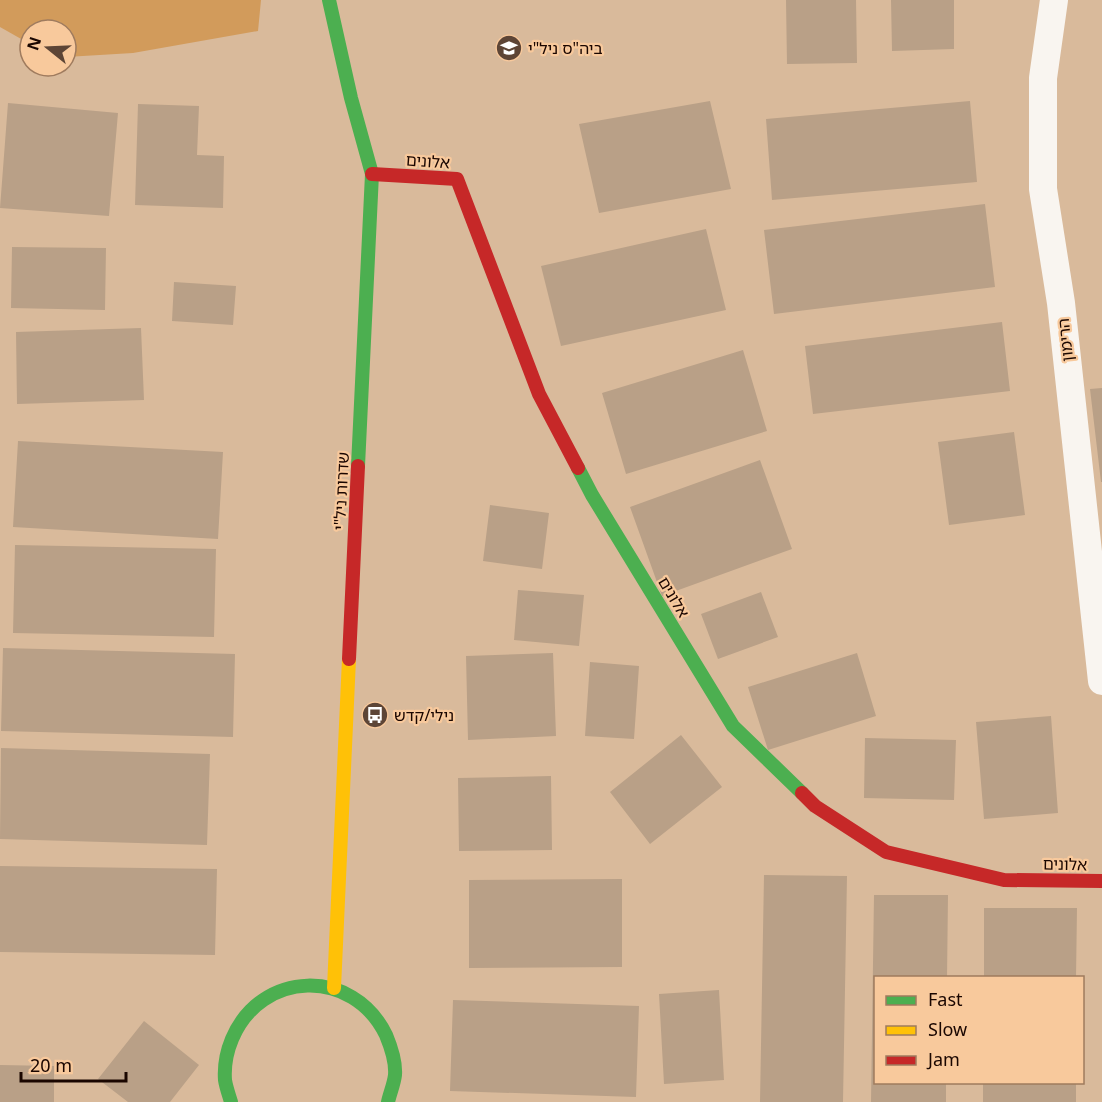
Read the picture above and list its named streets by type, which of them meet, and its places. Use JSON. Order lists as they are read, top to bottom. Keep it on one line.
{"streets":{"street":["אלונים","הרימון","שדרות ניל\"י"]},"crossings":[["אלונים","שדרות ניל\"י"]],"places":{"school or university":["ביה\"ס ניל\"י"],"bus stop":["נילי/קדש"]},"legend":["Fast","Slow","Jam"],"scale_bar":"20 m","north":"left"}
